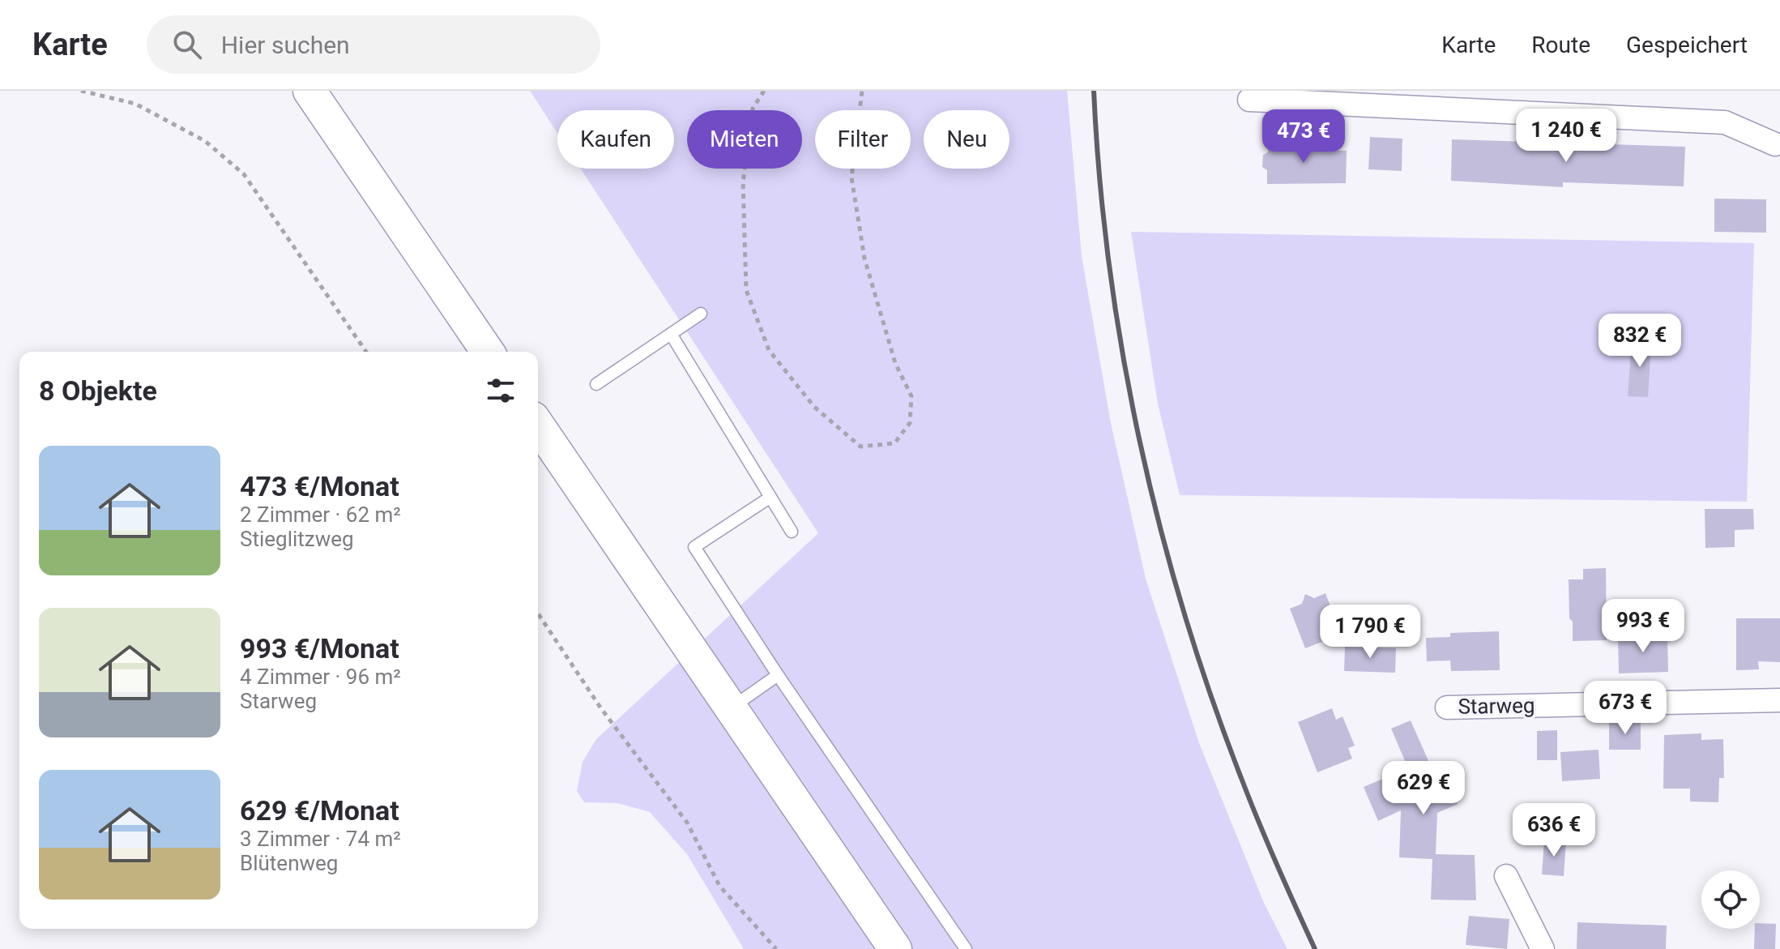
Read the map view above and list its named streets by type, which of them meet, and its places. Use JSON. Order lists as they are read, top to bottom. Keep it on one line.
{"streets":{"street":["Starweg"]},"page":{"header":"Karte","search":"Hier suchen","nav":["Karte","Route","Gespeichert"],"price":["1 240 €","473 €","832 €","993 €","1 790 €","673 €","629 €","636 €"],"chip":["Kaufen","Mieten","Filter","Neu"],"heading":"8 Objekte","list":[{"name":"473 €/Monat","note":"2 Zimmer · 62 m² · Stieglitzweg"},{"name":"993 €/Monat","note":"4 Zimmer · 96 m² · Starweg"},{"name":"629 €/Monat","note":"3 Zimmer · 74 m² · Blütenweg"}]}}
